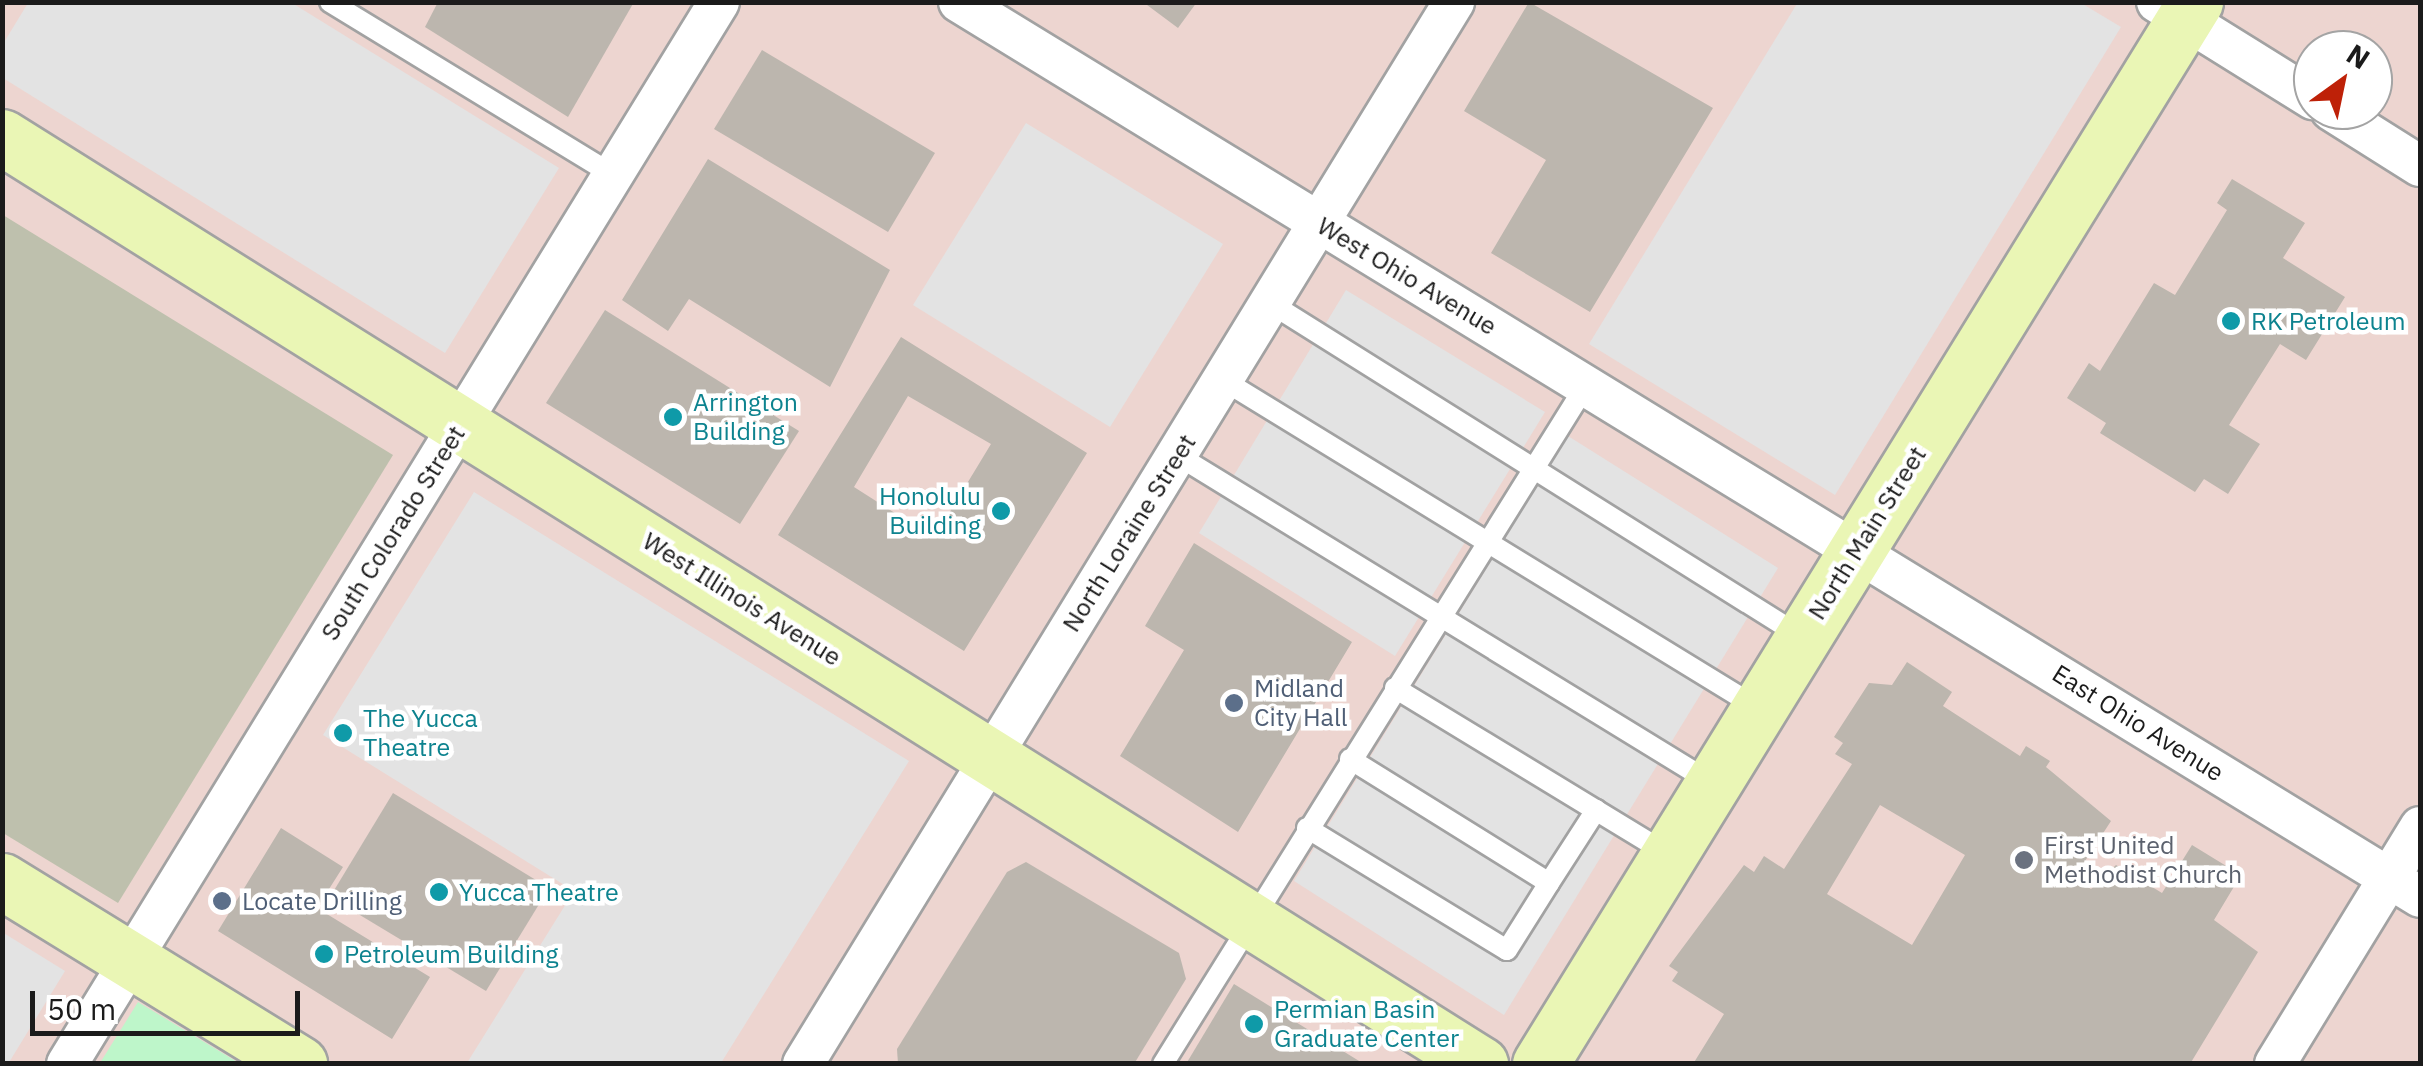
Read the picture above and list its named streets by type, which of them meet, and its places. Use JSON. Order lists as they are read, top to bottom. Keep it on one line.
{"streets":{"main road":["North Main Street","West Illinois Avenue"],"street":["West Ohio Avenue","South Colorado Street","North Loraine Street","East Ohio Avenue"]},"crossings":[["West Ohio Avenue","North Loraine Street"],["West Ohio Avenue","North Main Street"],["West Ohio Avenue","East Ohio Avenue"],["South Colorado Street","West Illinois Avenue"],["North Loraine Street","West Illinois Avenue"],["North Main Street","East Ohio Avenue"]],"places":["RK Petroleum","Arrington Building","Honolulu Building","Midland City Hall","The Yucca Theatre","First United Methodist Church","Yucca Theatre","Locate Drilling","Petroleum Building","Permian Basin Graduate Center"],"scale_bar":"50 m","north":"top right"}
